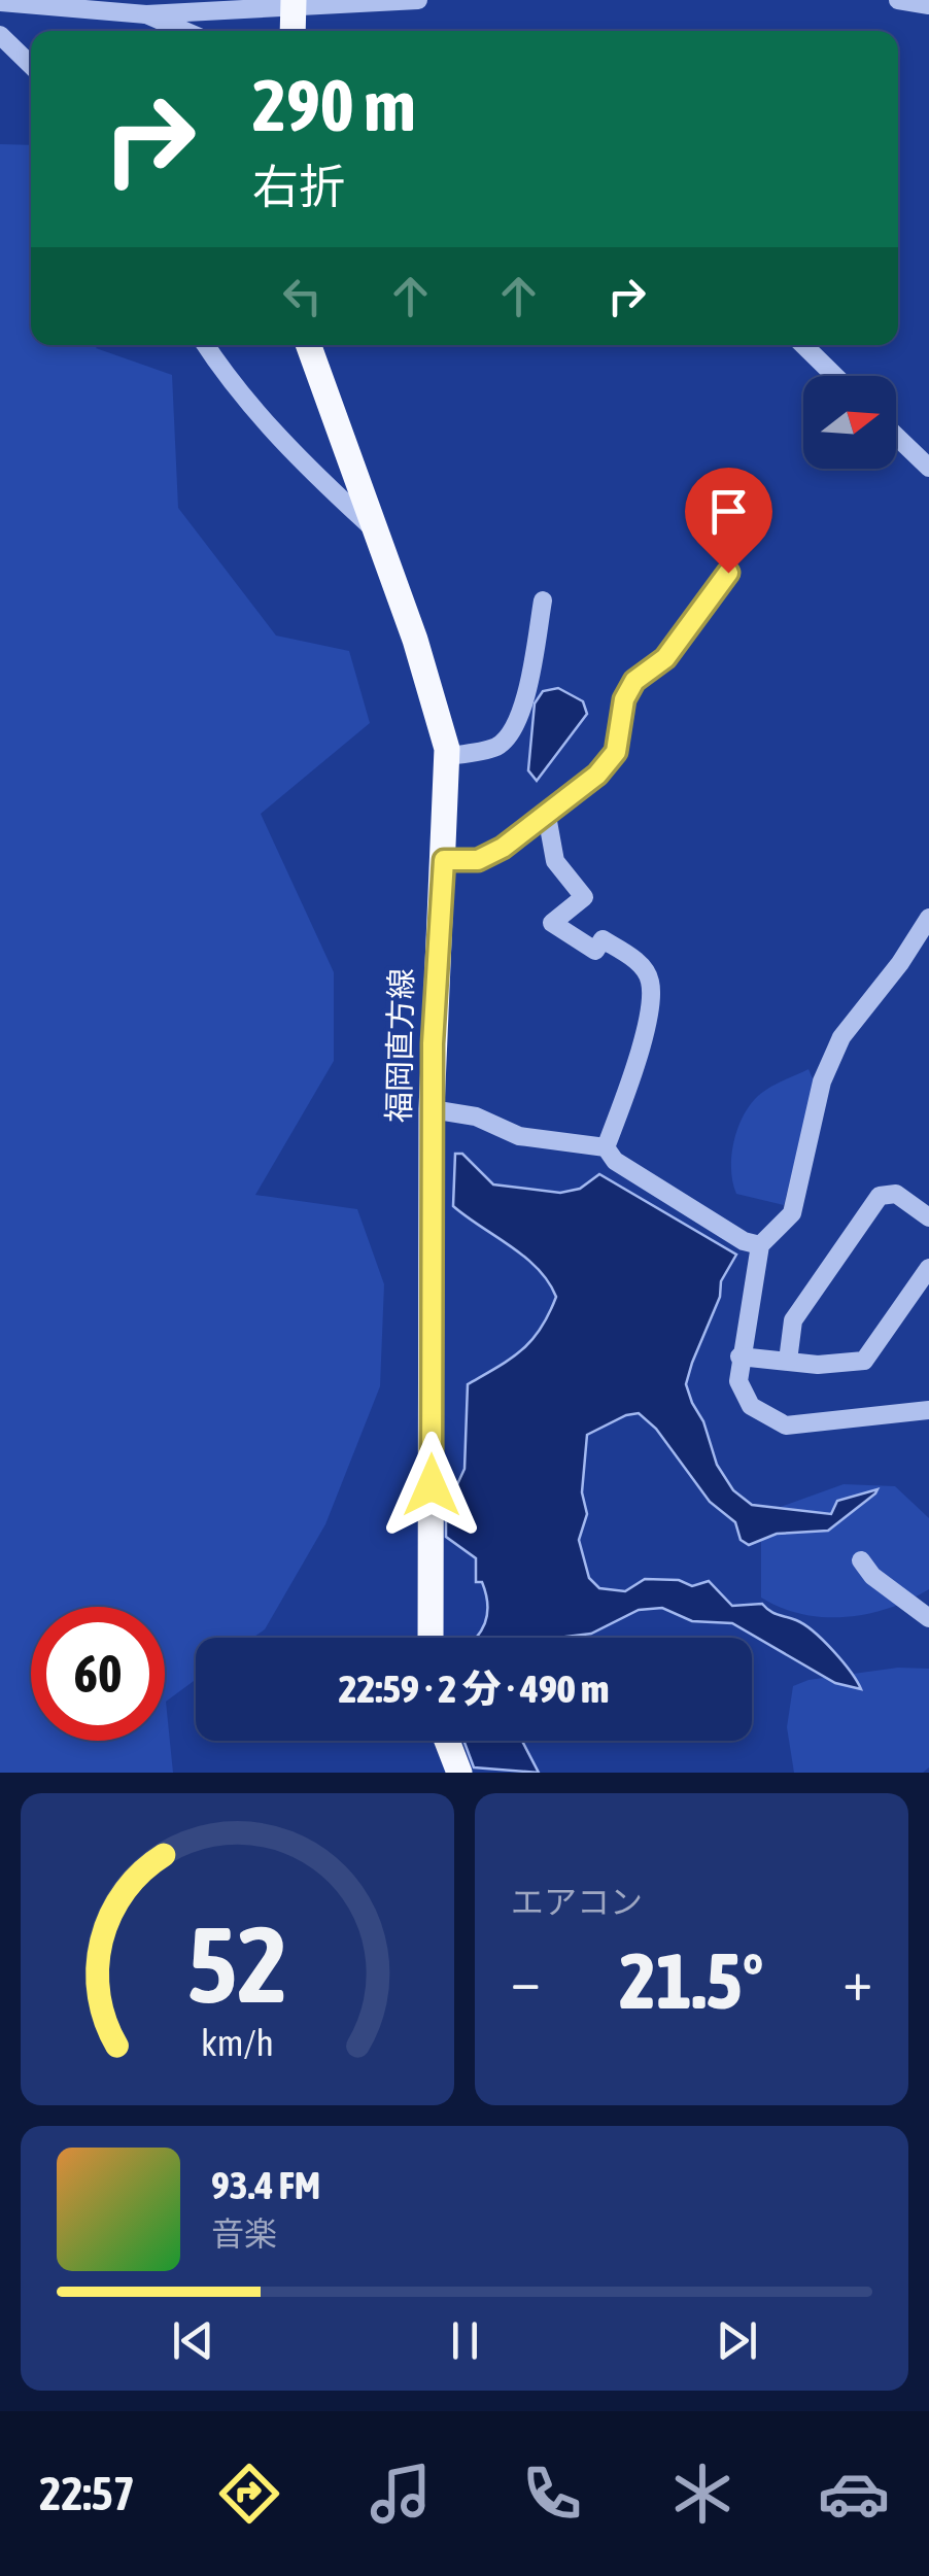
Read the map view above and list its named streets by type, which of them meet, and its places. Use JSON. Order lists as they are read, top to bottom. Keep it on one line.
{"streets":{"main road":["福岡直方線"]},"north":"right","page":{"turn":["290 m","右折"],"limit":"60","trip":"22:59 · 2 分 · 490 m","tile":"エアコン","heat":["−","21.5°","+"],"song":["93.4 FM","音楽"],"tabs":"22:57","gauge":["52","km/h"]}}
